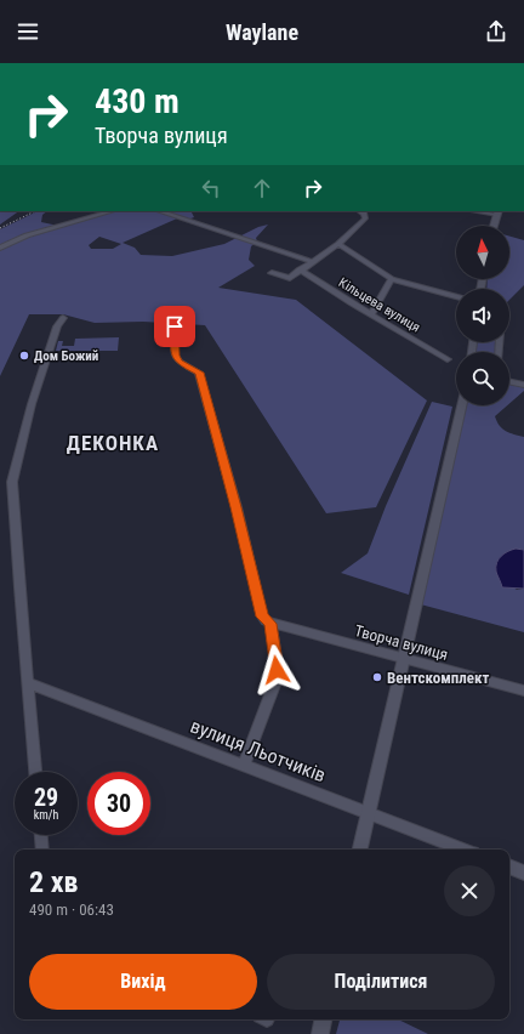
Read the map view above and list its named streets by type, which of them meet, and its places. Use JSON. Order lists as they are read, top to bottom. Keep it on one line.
{"streets":{"street":["Кільцева вулиця","Творча вулиця","вулиця Льотчиків"]},"districts":["ДЕКОНКА"],"places":["Дом Божий","Вентскомплект"],"north":"top","page":{"header":"Waylane","turn":["430 m","Творча вулиця"],"speed":"29 km/h","limit":"30","heading":["2 хв","490 m · 06:43"],"buttons":["Вихід","Поділитися"]}}
